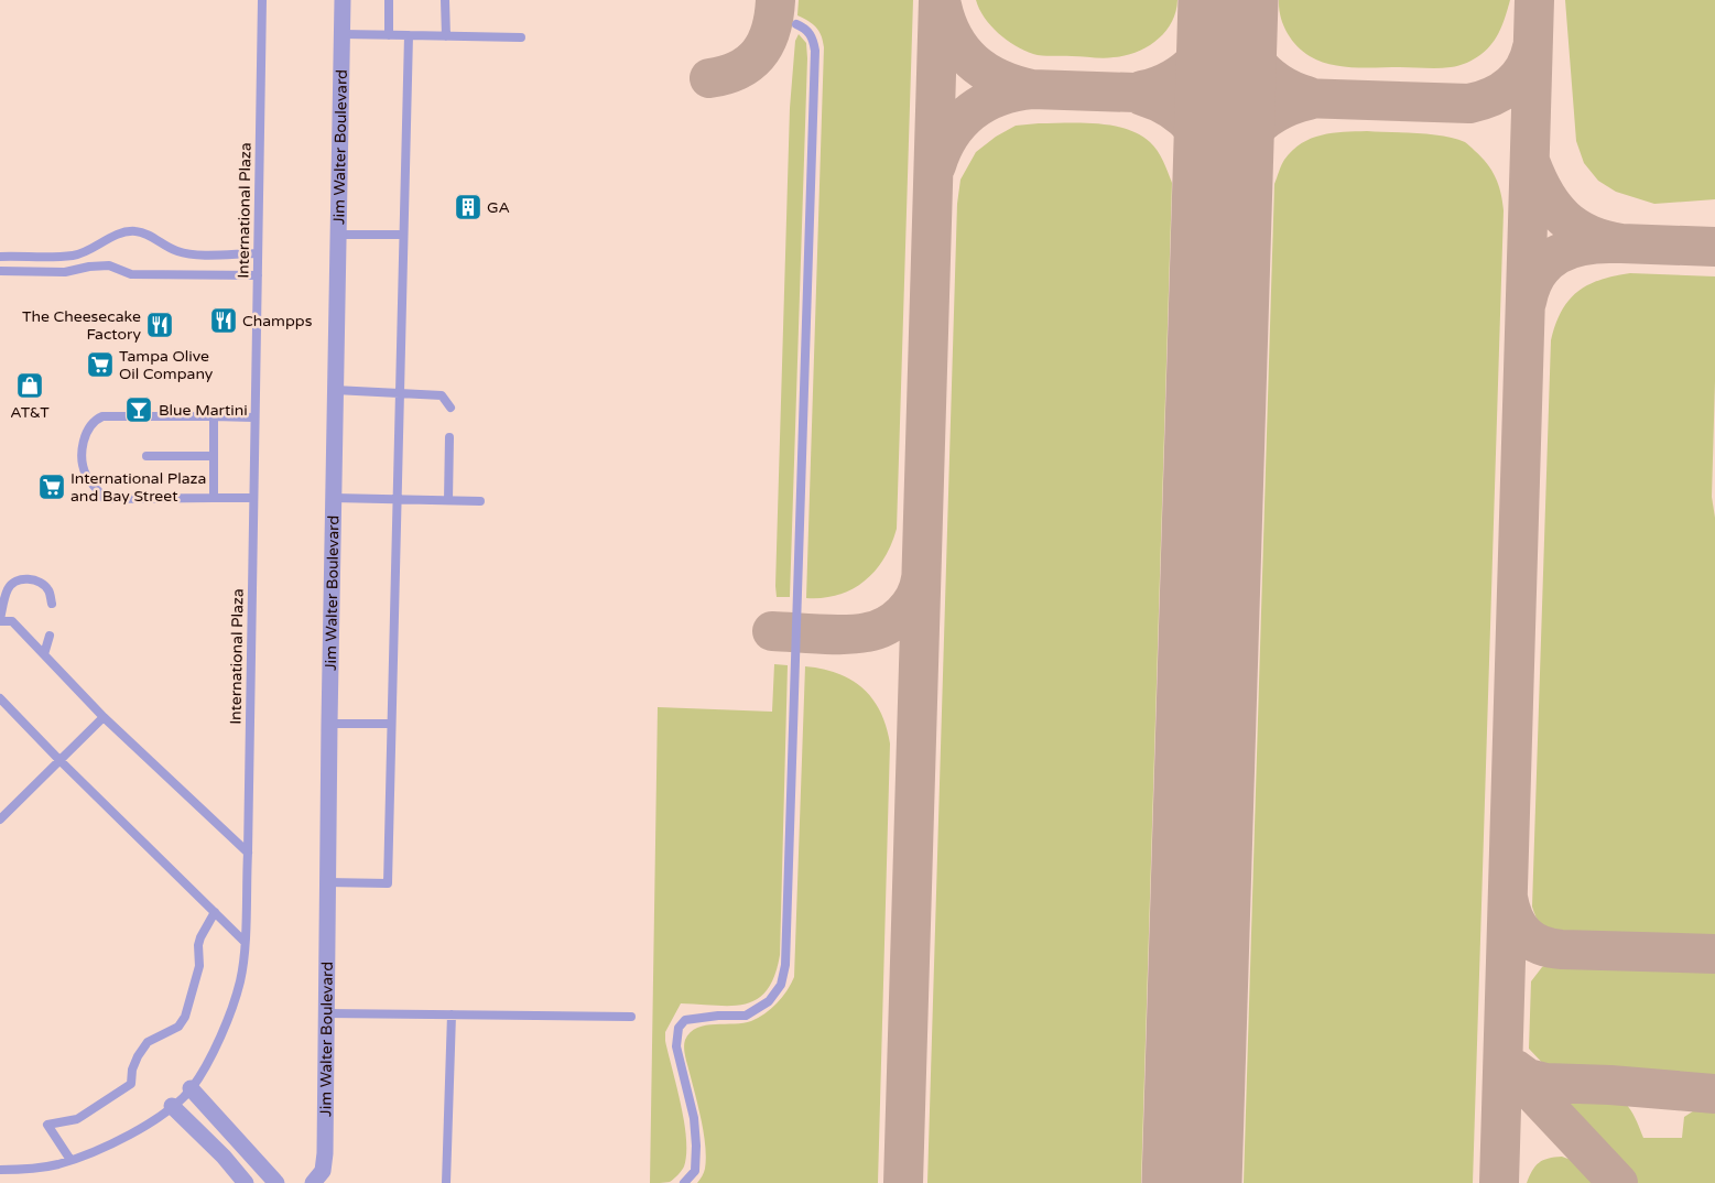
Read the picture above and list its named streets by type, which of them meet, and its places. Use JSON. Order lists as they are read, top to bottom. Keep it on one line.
{"streets":{"street":["Jim Walter Boulevard"],"lane":["International Plaza"]},"places":{"building":["GA"],"restaurant":["Champps","The Cheesecake Factory"],"supermarket":["Tampa Olive Oil Company","International Plaza and Bay Street"],"shop":["AT&T"],"bar":["Blue Martini"]}}
